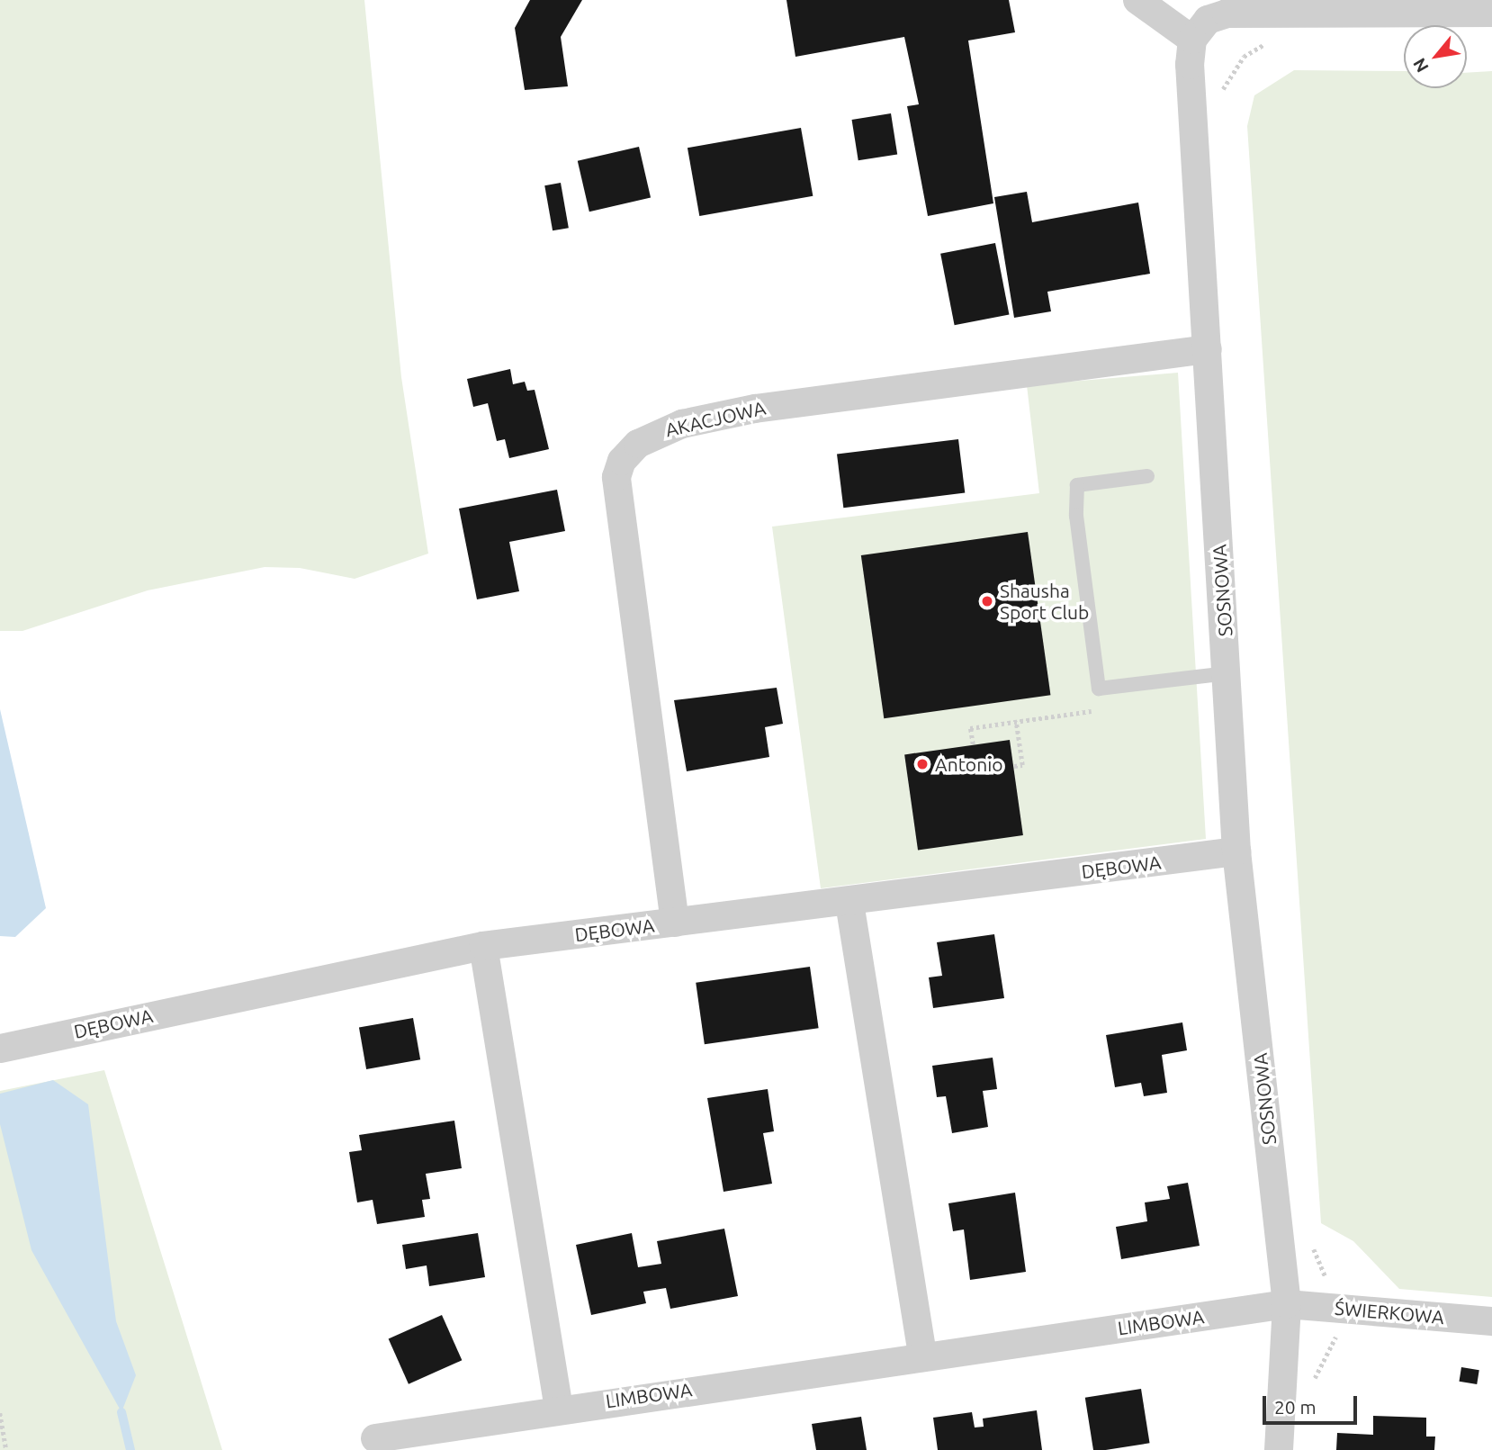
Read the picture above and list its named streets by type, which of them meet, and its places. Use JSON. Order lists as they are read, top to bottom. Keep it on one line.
{"streets":{"street":["AKACJOWA","SOSNOWA","DĘBOWA","ŚWIERKOWA","LIMBOWA"]},"crossings":[["AKACJOWA","SOSNOWA"],["AKACJOWA","DĘBOWA"],["SOSNOWA","DĘBOWA"],["SOSNOWA","ŚWIERKOWA"],["SOSNOWA","LIMBOWA"],["ŚWIERKOWA","LIMBOWA"]],"places":["Shausha Sport Club","Antonio"],"scale_bar":"20 m","north":"bottom left"}
